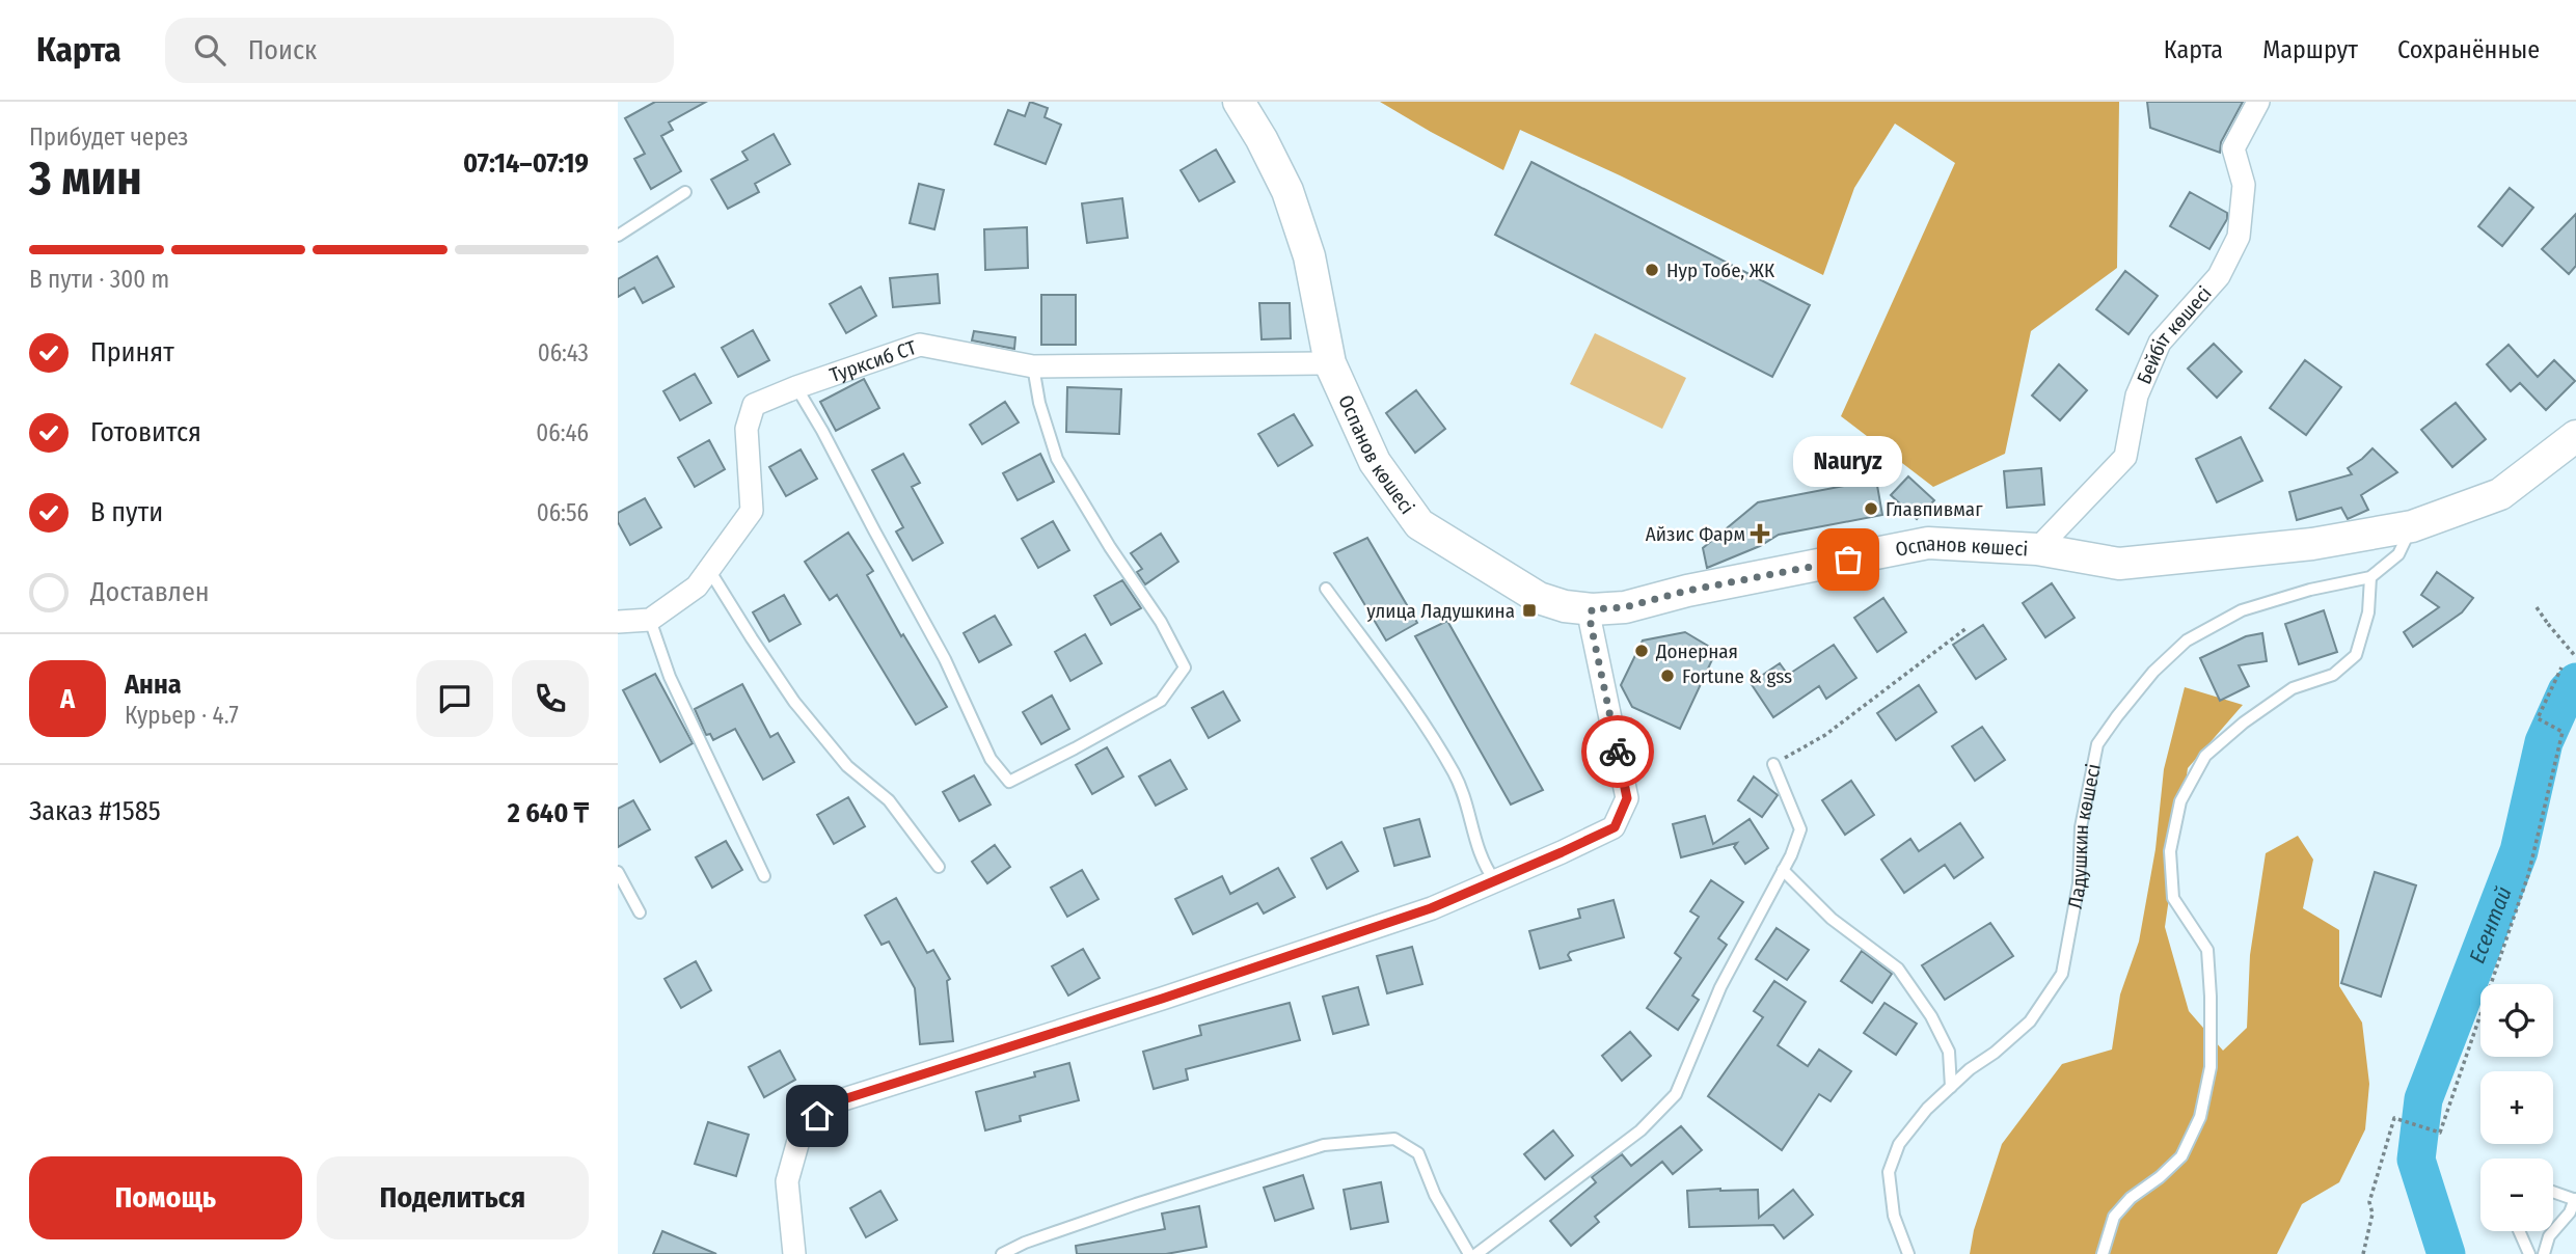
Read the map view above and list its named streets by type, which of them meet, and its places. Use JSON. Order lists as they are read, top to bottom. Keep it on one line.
{"streets":{"street":["Бейбіт көшесі","Турксиб СТ","Оспанов көшесі"],"lane":["Ладушкин көшесі"]},"crossings":[["Бейбіт көшесі","Оспанов көшесі"],["Турксиб СТ","Оспанов көшесі"],["Оспанов көшесі","Ладушкин көшесі"]],"water":["Есентай"],"places":{"other":["Нур Тобе, ЖК","Главпивмаг","Nauryz","Донерная","Fortune & gss"],"health":["Айзис Фарм"],"transit":["улица Ладушкина"]},"page":{"header":"Карта","search":"Поиск","nav":["Карта","Маршрут","Сохранённые"],"heading":["3 мин","Прибудет через","07:14–07:19"],"panel":["Анна","Курьер · 4.7","Заказ #1585","2 640 ₸"],"bar":"В пути · 300 m","list":[["Принят","06:43"],["Готовится","06:46"],["В пути","06:56"],"Доставлен"],"bubble":"Nauryz","round":"А","map_buttons":["+","−"],"buttons":["Помощь","Поделиться"]}}
